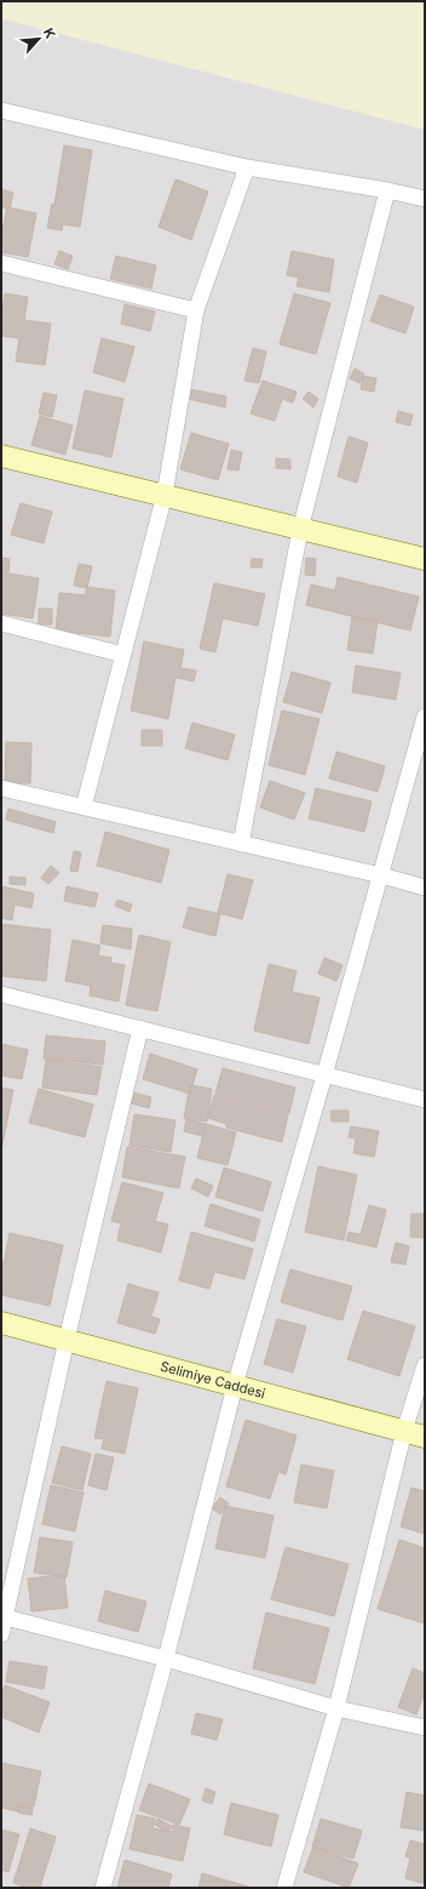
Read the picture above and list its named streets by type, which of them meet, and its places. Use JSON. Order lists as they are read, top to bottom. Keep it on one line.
{"streets":{"street":["Selimiye Caddesi"]},"north":"top right"}
